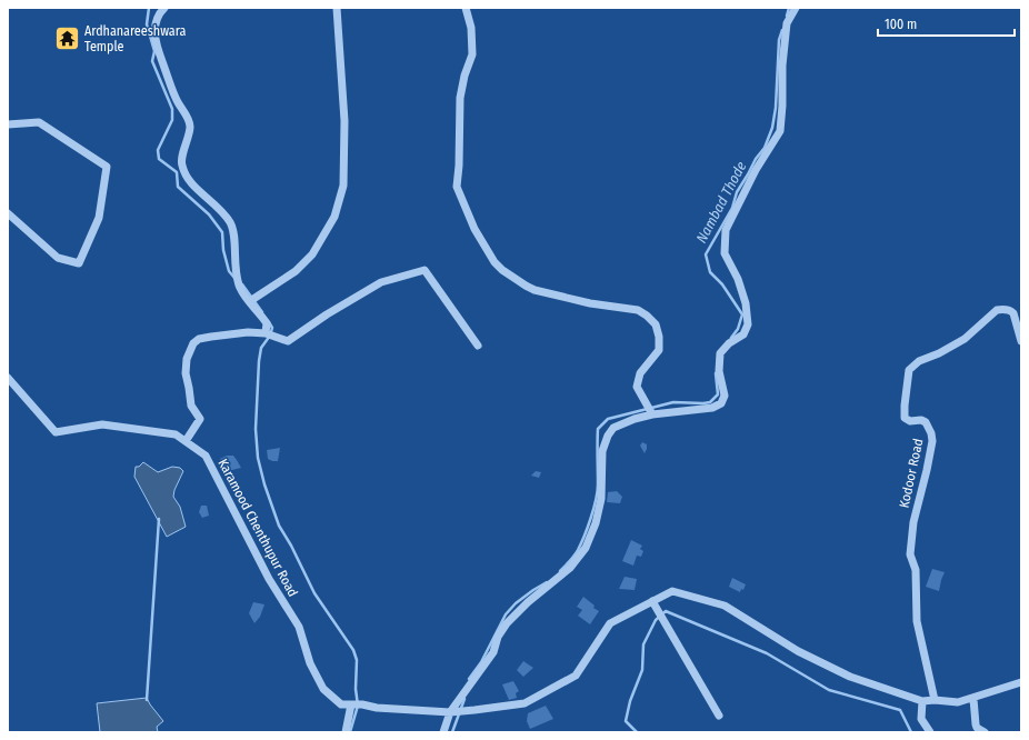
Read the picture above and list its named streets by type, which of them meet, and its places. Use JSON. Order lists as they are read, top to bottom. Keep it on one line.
{"streets":{"street":["Kodoor Road","Karamood Chenthupur Road"]},"water":["Nambad Thode"],"places":{"temple":["Ardhanareeshwara Temple"]},"scale_bar":"100 m"}
